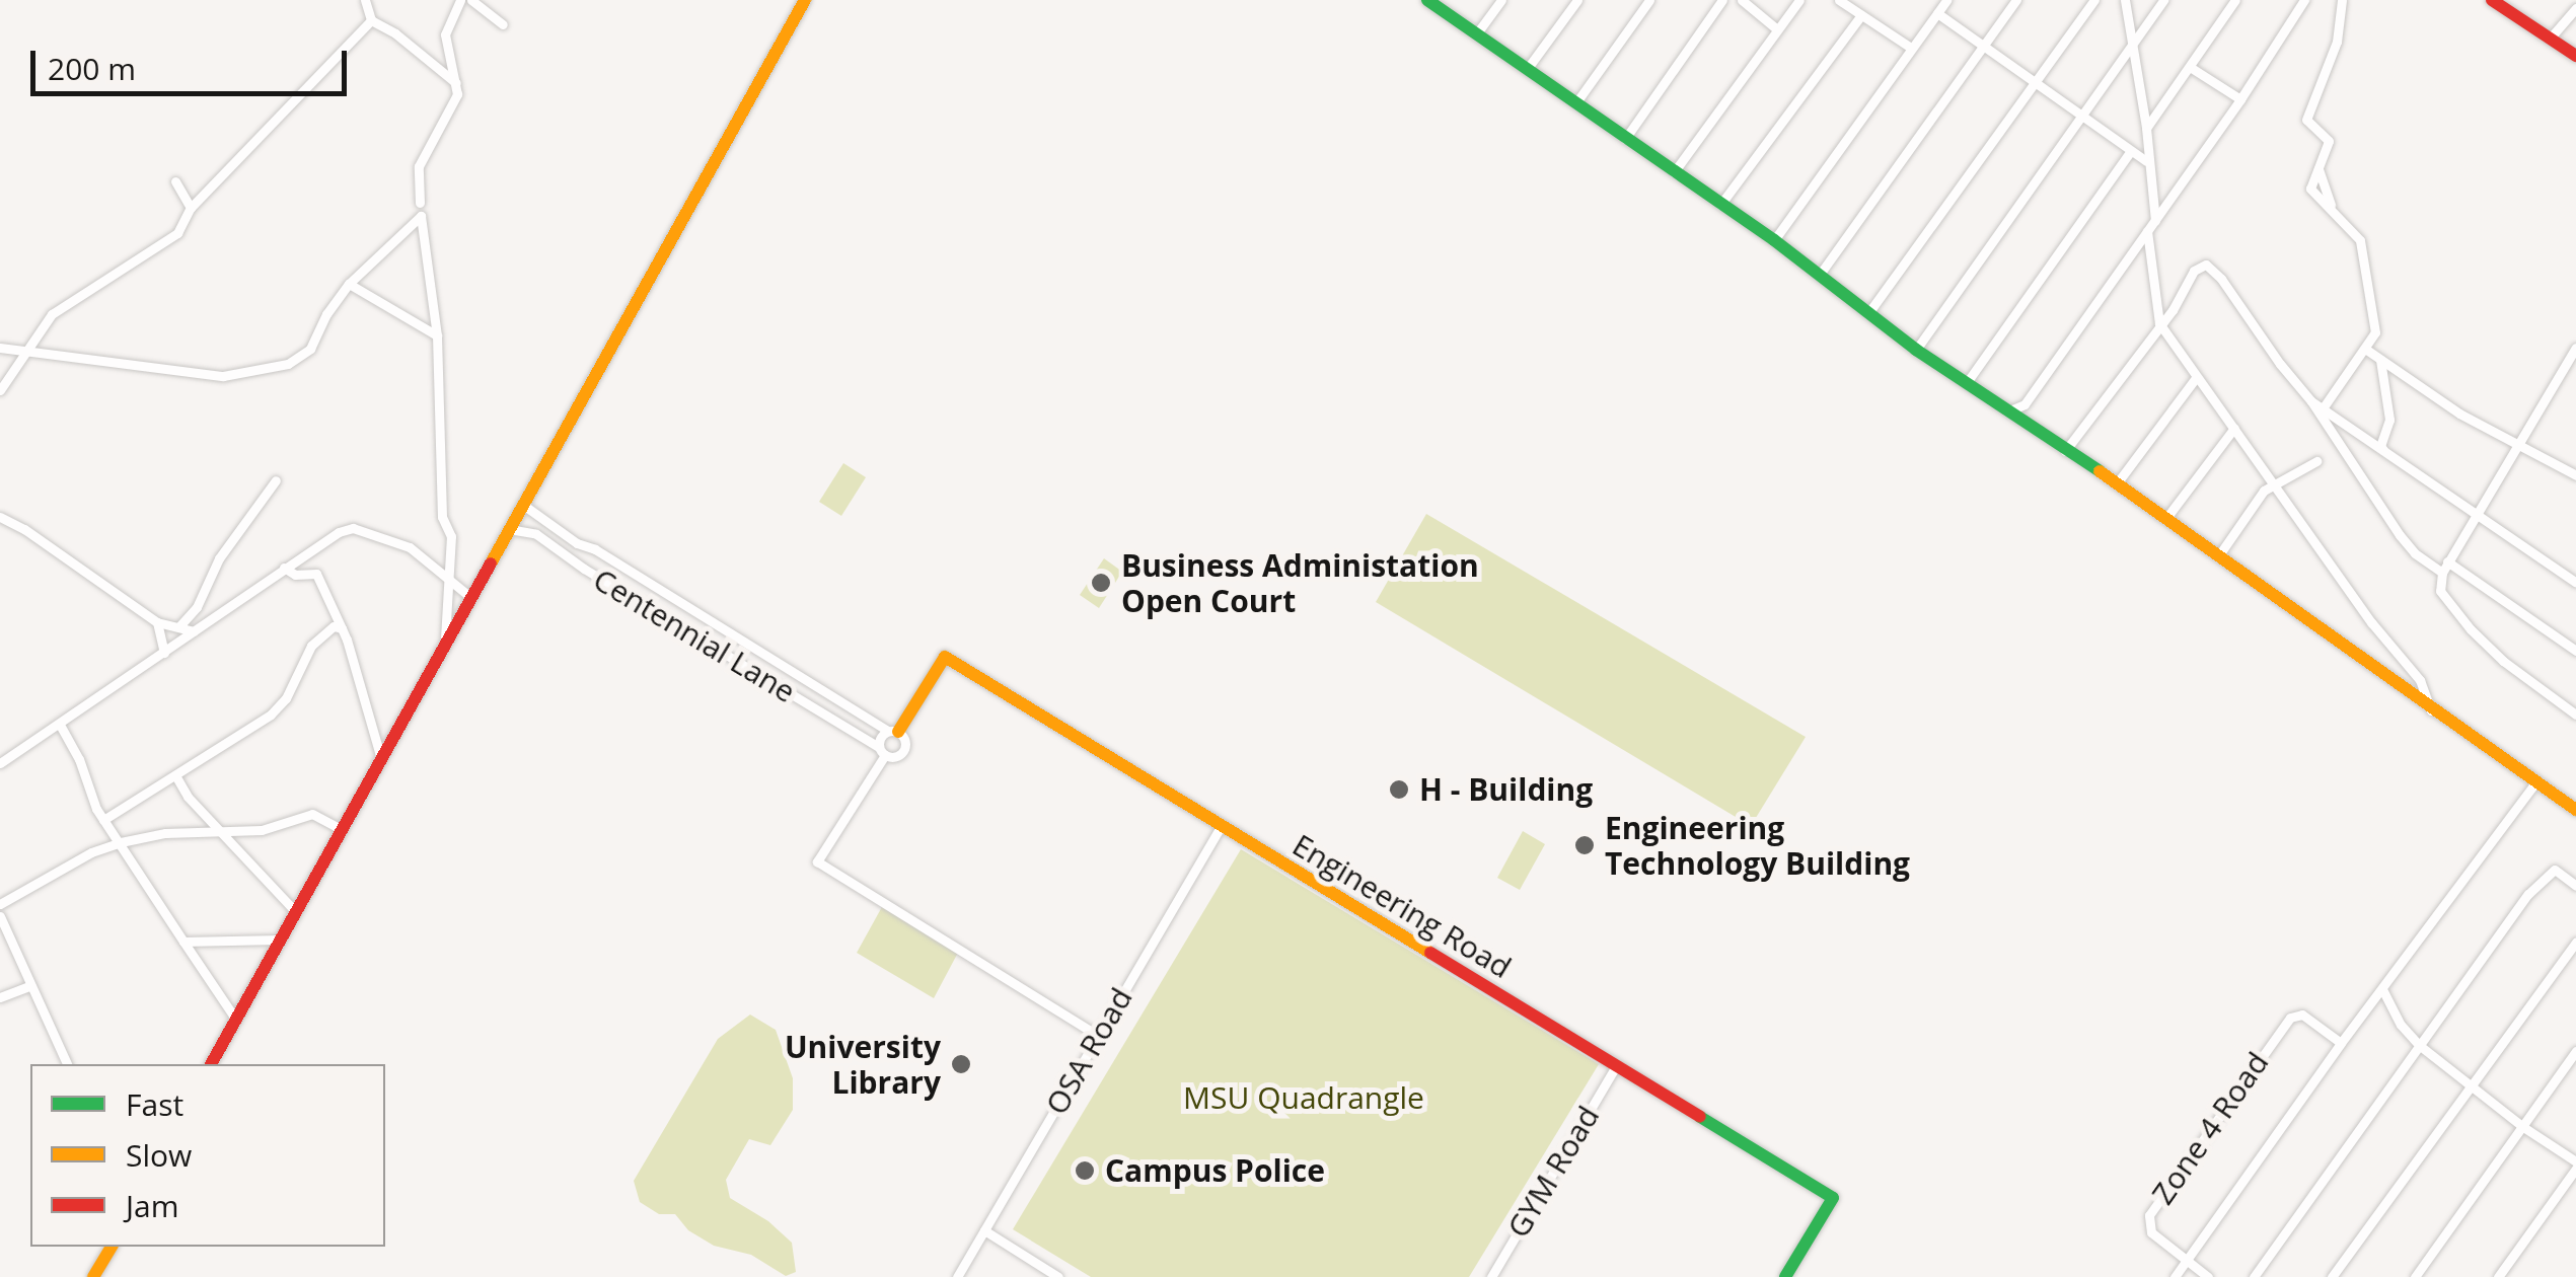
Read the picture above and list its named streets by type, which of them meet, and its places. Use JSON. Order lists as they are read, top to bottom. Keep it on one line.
{"streets":{"street":["Centennial Lane","Engineering Road","OSA Road","Zone 4 Road","GYM Road"]},"crossings":[["Centennial Lane","Engineering Road"],["Engineering Road","OSA Road"],["Engineering Road","GYM Road"]],"parks":["MSU Quadrangle"],"places":["Business Administation Open Court","H - Building","Engineering Technology Building","University Library","Campus Police"],"legend":["Fast","Slow","Jam"],"scale_bar":"200 m"}
